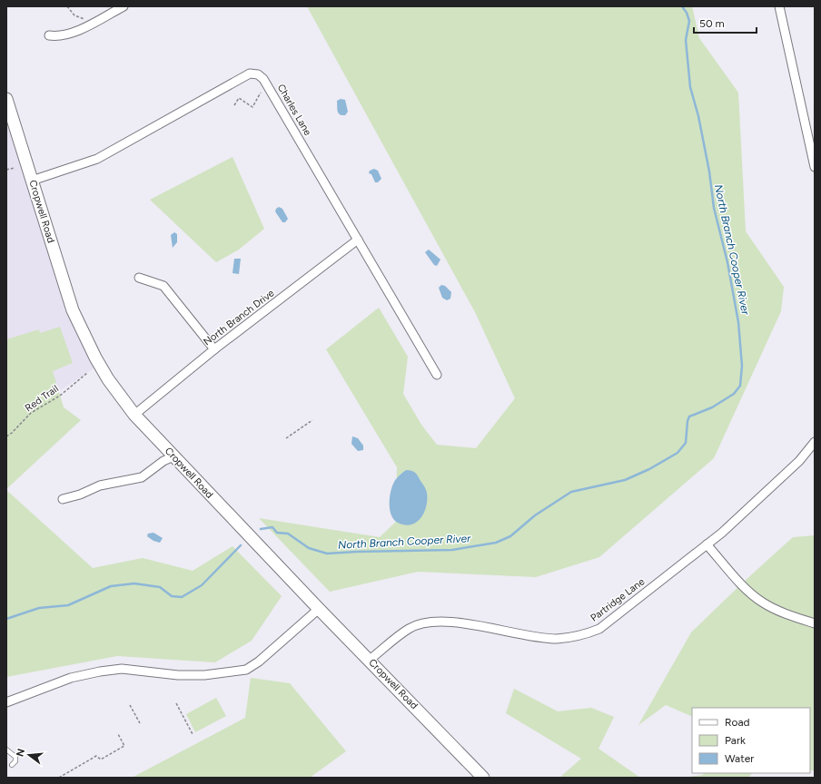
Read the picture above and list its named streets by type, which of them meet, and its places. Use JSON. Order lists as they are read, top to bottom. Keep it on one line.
{"streets":{"street":["Charles Lane","Cropwell Road","North Branch Drive","Partridge Lane"],"path":["Red Trail"]},"crossings":[["Charles Lane","Cropwell Road"],["Charles Lane","North Branch Drive"],["Cropwell Road","North Branch Drive"],["Cropwell Road","Partridge Lane"]],"water":["North Branch Cooper River"],"legend":["Road","Park","Water"],"scale_bar":"50 m","north":"left"}
